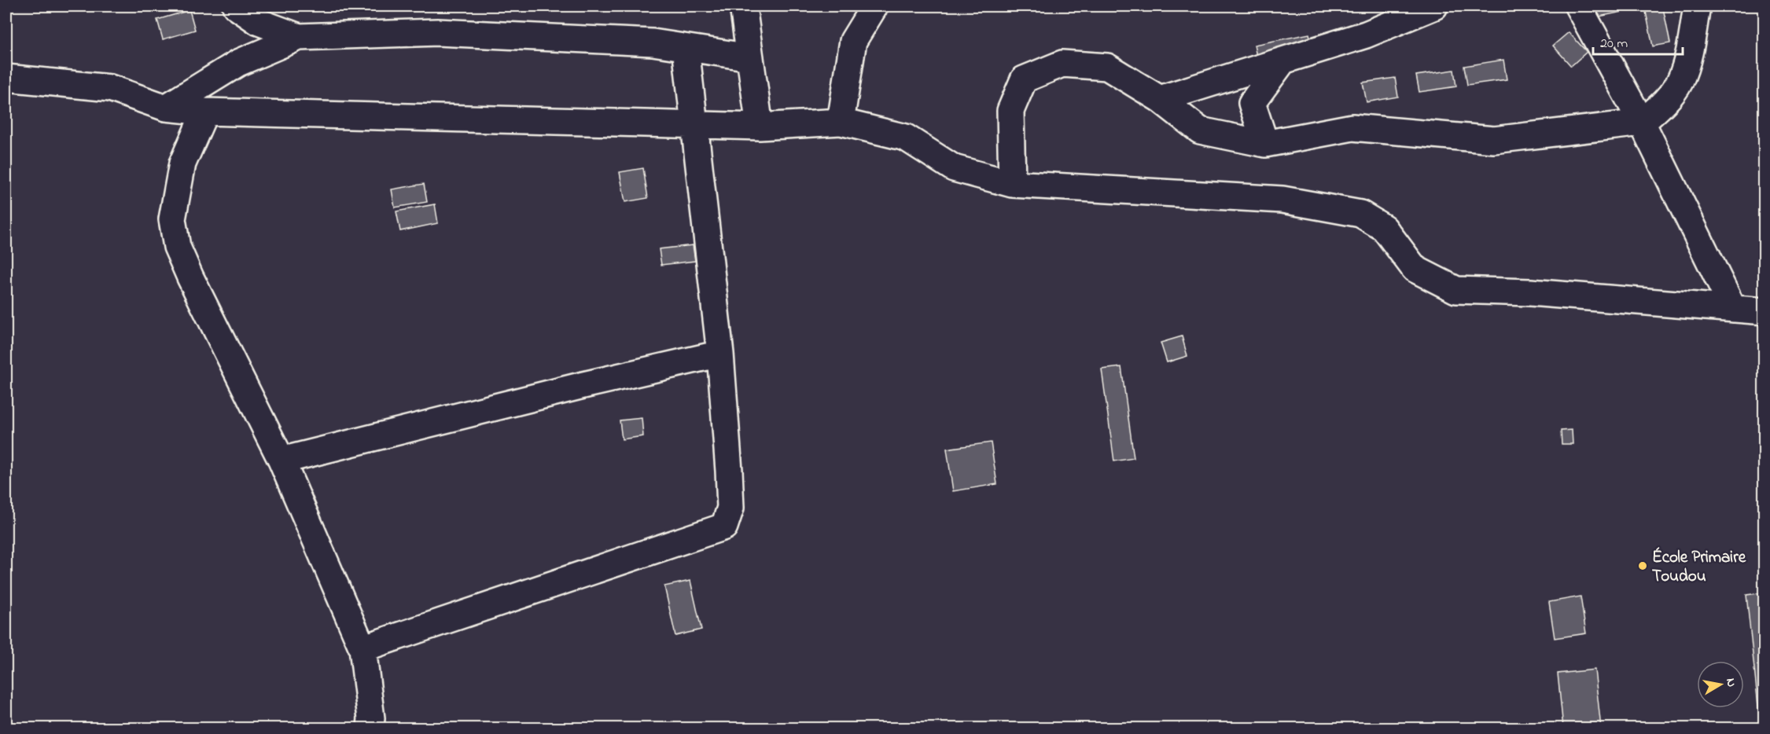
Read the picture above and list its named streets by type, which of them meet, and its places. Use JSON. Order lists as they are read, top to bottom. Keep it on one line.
{"places":["École Primaire Toudou"],"scale_bar":"20 m","north":"right"}
